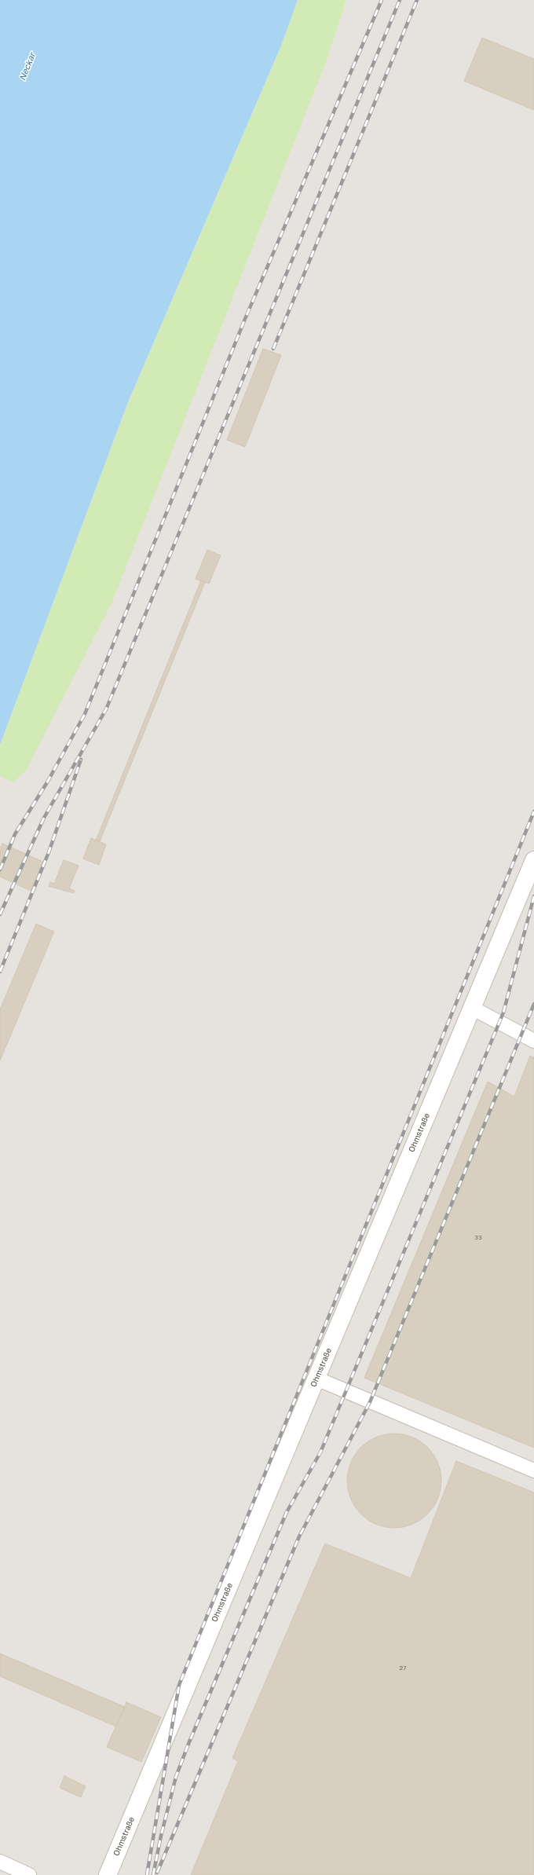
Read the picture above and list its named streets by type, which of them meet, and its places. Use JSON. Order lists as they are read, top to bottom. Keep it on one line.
{"streets":{"street":["Ohmstraße"]},"water":["Neckar"],"house_numbers":["33","27"]}
